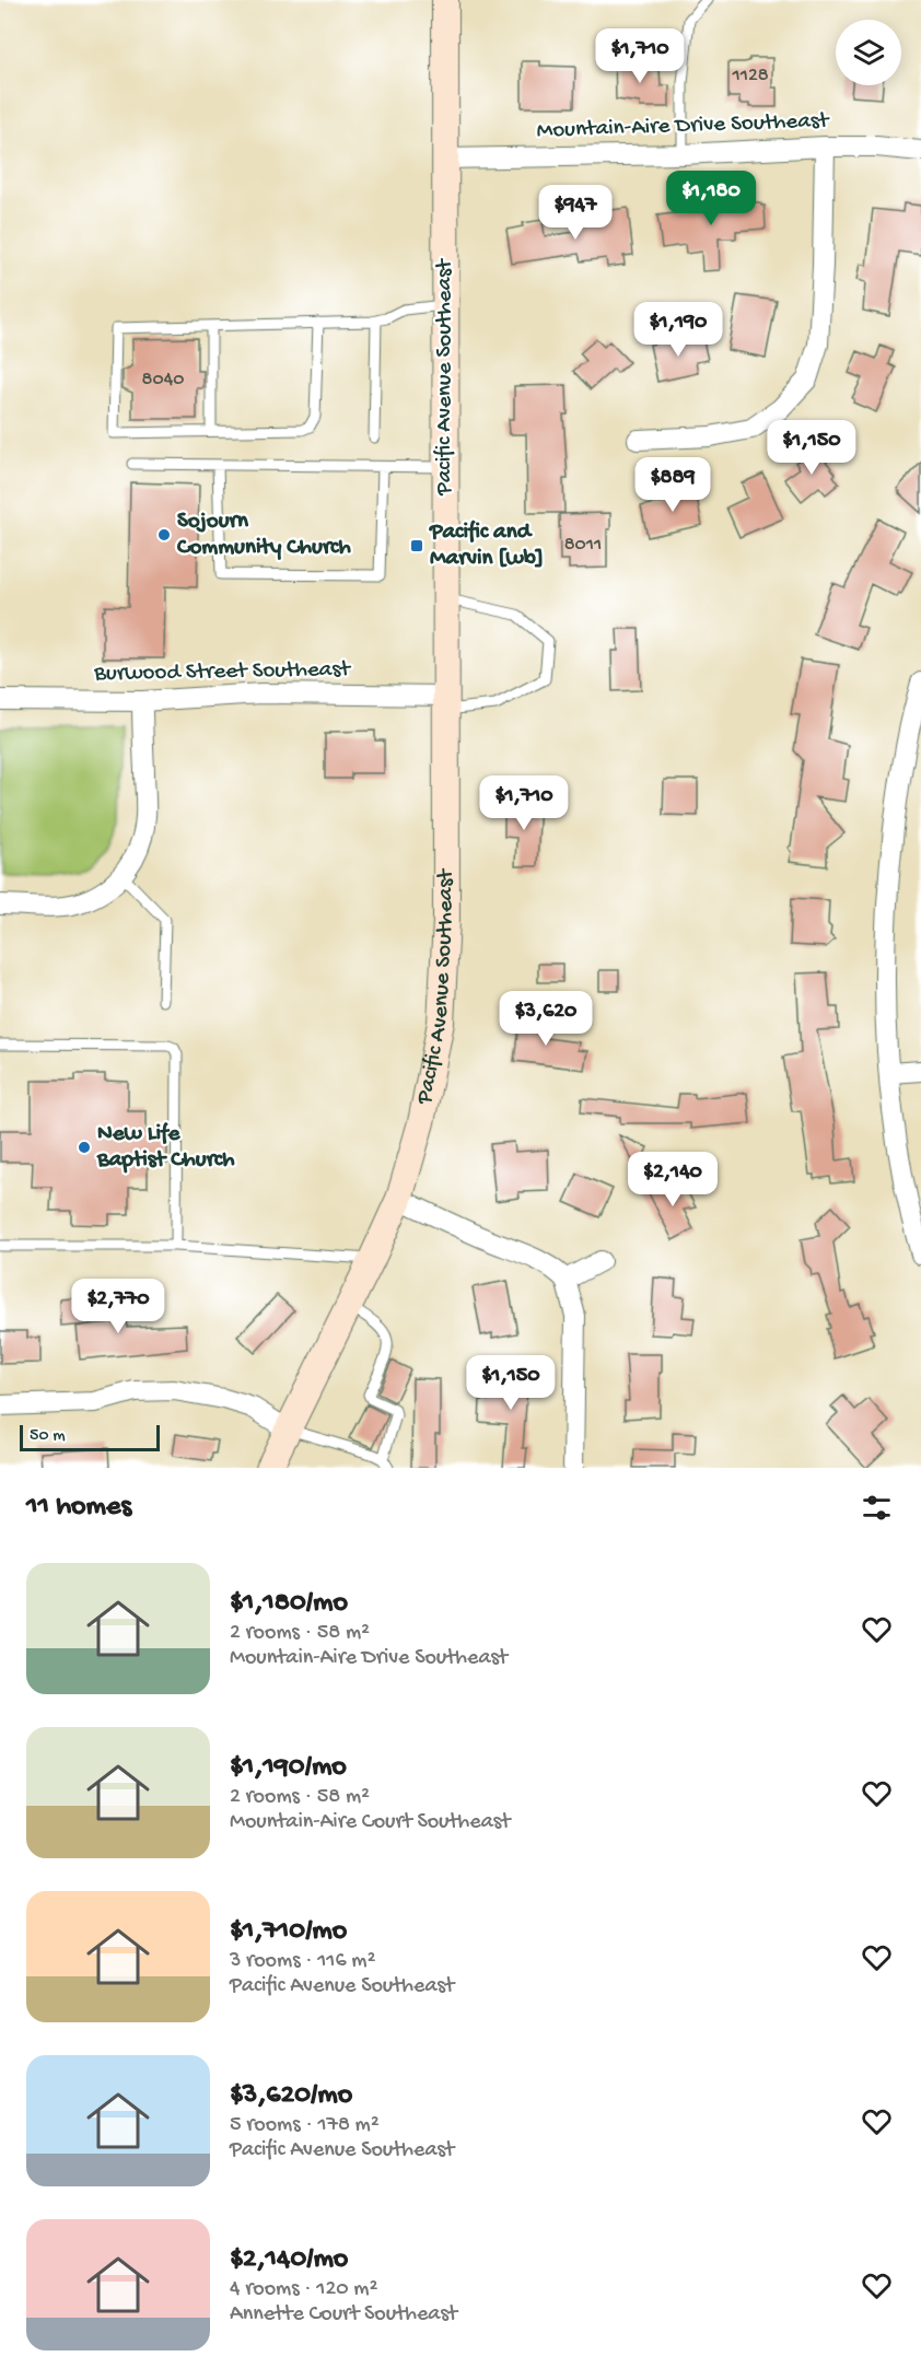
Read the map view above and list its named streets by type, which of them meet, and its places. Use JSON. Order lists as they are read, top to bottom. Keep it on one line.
{"streets":{"main road":["Pacific Avenue Southeast"],"street":["Mountain-Aire Drive Southeast","Burwood Street Southeast"]},"crossings":[["Mountain-Aire Drive Southeast","Pacific Avenue Southeast"],["Pacific Avenue Southeast","Burwood Street Southeast"]],"places":{"other":["Sojourn Community Church","New Life Baptist Church"],"transit":["Pacific and Marvin [wb]"]},"house_numbers":["1128","8040","8011"],"scale_bar":"50 m","page":{"price":["$1,710","$1,180","$947","$1,190","$1,150","$889","$1,710","$3,620","$2,140","$2,770","$1,150"],"scale":"50 m","heading":"11 homes","list":[{"name":"$1,180/mo","note":"2 rooms · 58 m² · Mountain-Aire Drive Southeast"},{"name":"$1,190/mo","note":"2 rooms · 58 m² · Mountain-Aire Court Southeast"},{"name":"$1,710/mo","note":"3 rooms · 116 m² · Pacific Avenue Southeast"},{"name":"$3,620/mo","note":"5 rooms · 178 m² · Pacific Avenue Southeast"},{"name":"$2,140/mo","note":"4 rooms · 120 m² · Annette Court Southeast"}]}}
